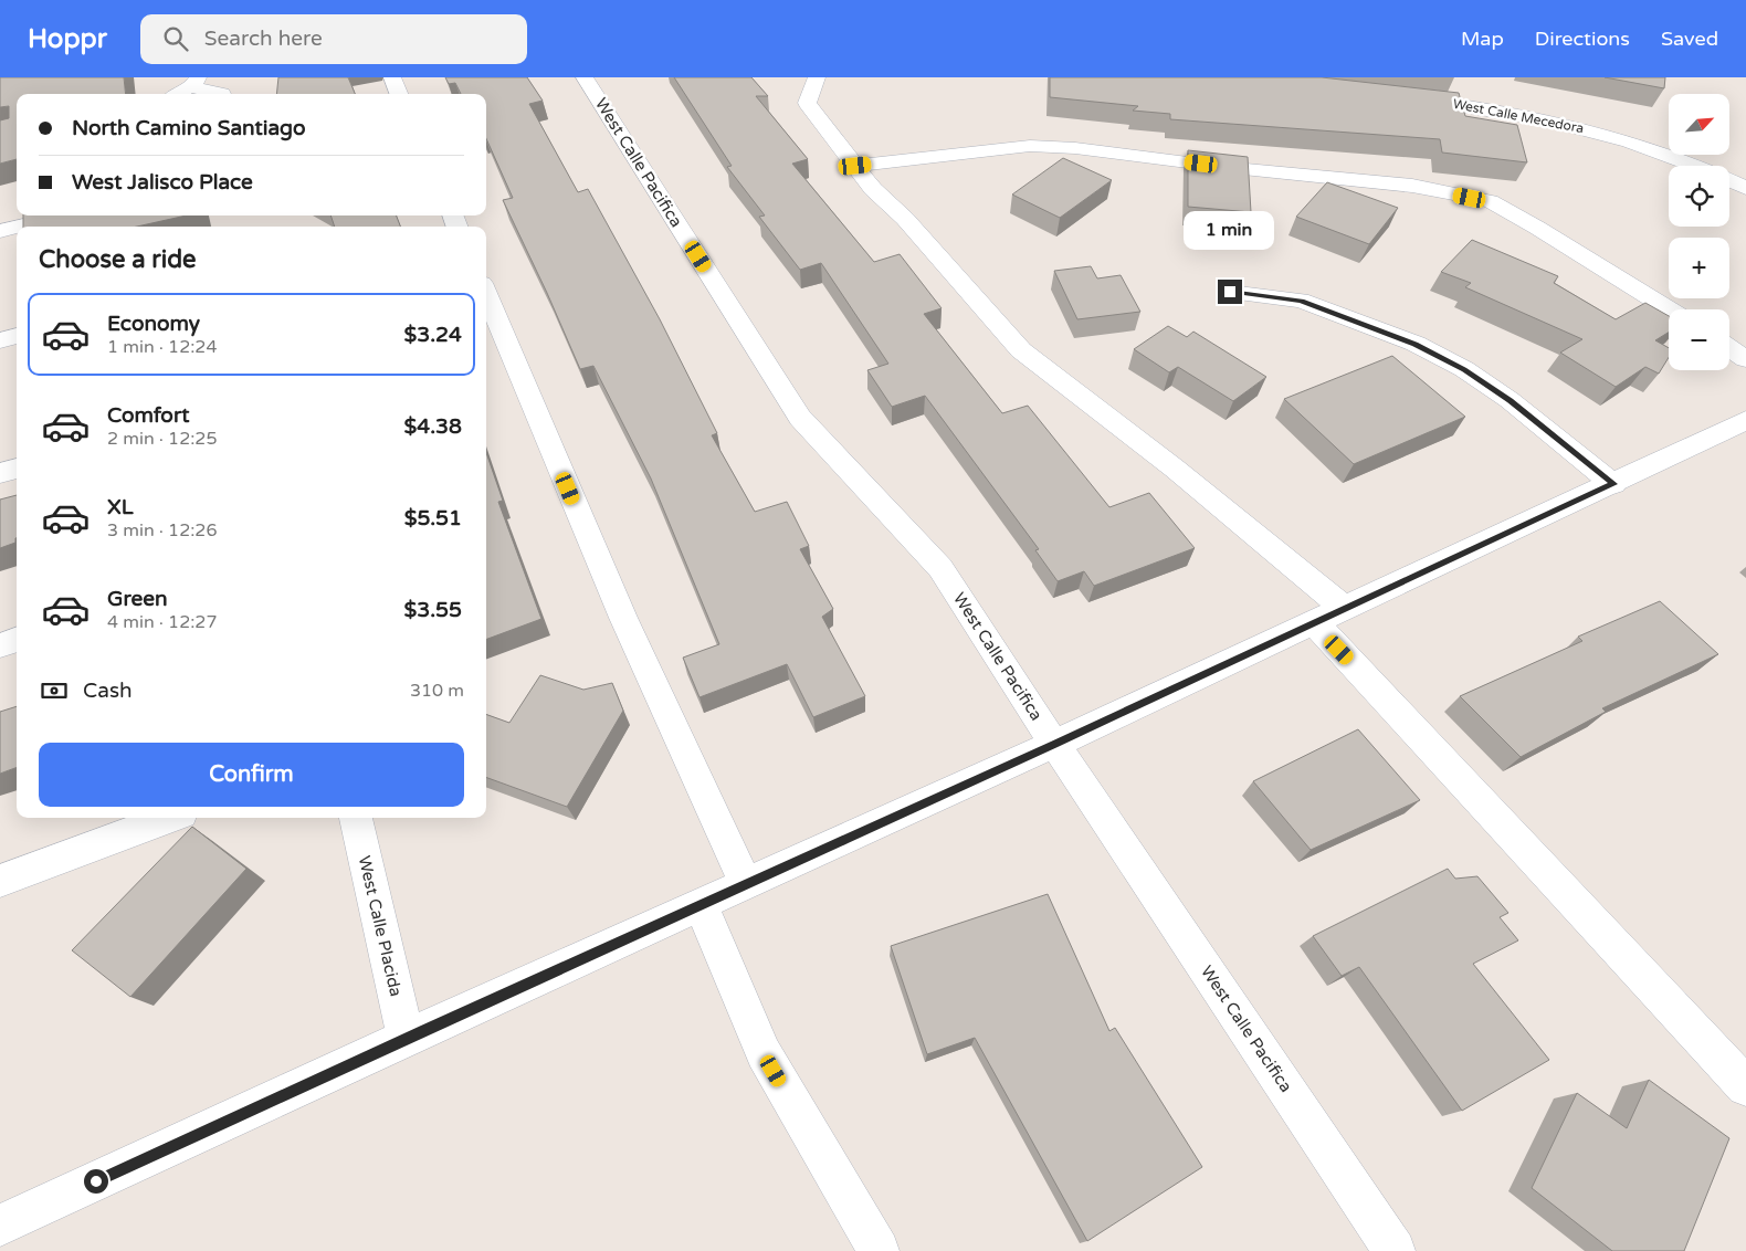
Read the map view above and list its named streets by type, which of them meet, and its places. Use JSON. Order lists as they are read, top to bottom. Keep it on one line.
{"streets":{"street":["West Calle Mecedora","West Calle Pacifica","West Calle Placida"]},"north":"top right","page":{"header":"Hoppr","search":"Search here","nav":["Map","Directions","Saved"],"map_buttons":["+","−"],"banner":["North Camino Santiago","West Jalisco Place"],"bubble":"1 min","heading":"Choose a ride","list":[{"name":"Economy","note":"1 min · 12:24","value":"$3.24"},{"name":"Comfort","note":"2 min · 12:25","value":"$4.38"},{"name":"XL","note":"3 min · 12:26","value":"$5.51"},{"name":"Green","note":"4 min · 12:27","value":"$3.55"}],"pay":["Cash","310 m"],"buttons":"Confirm"}}
